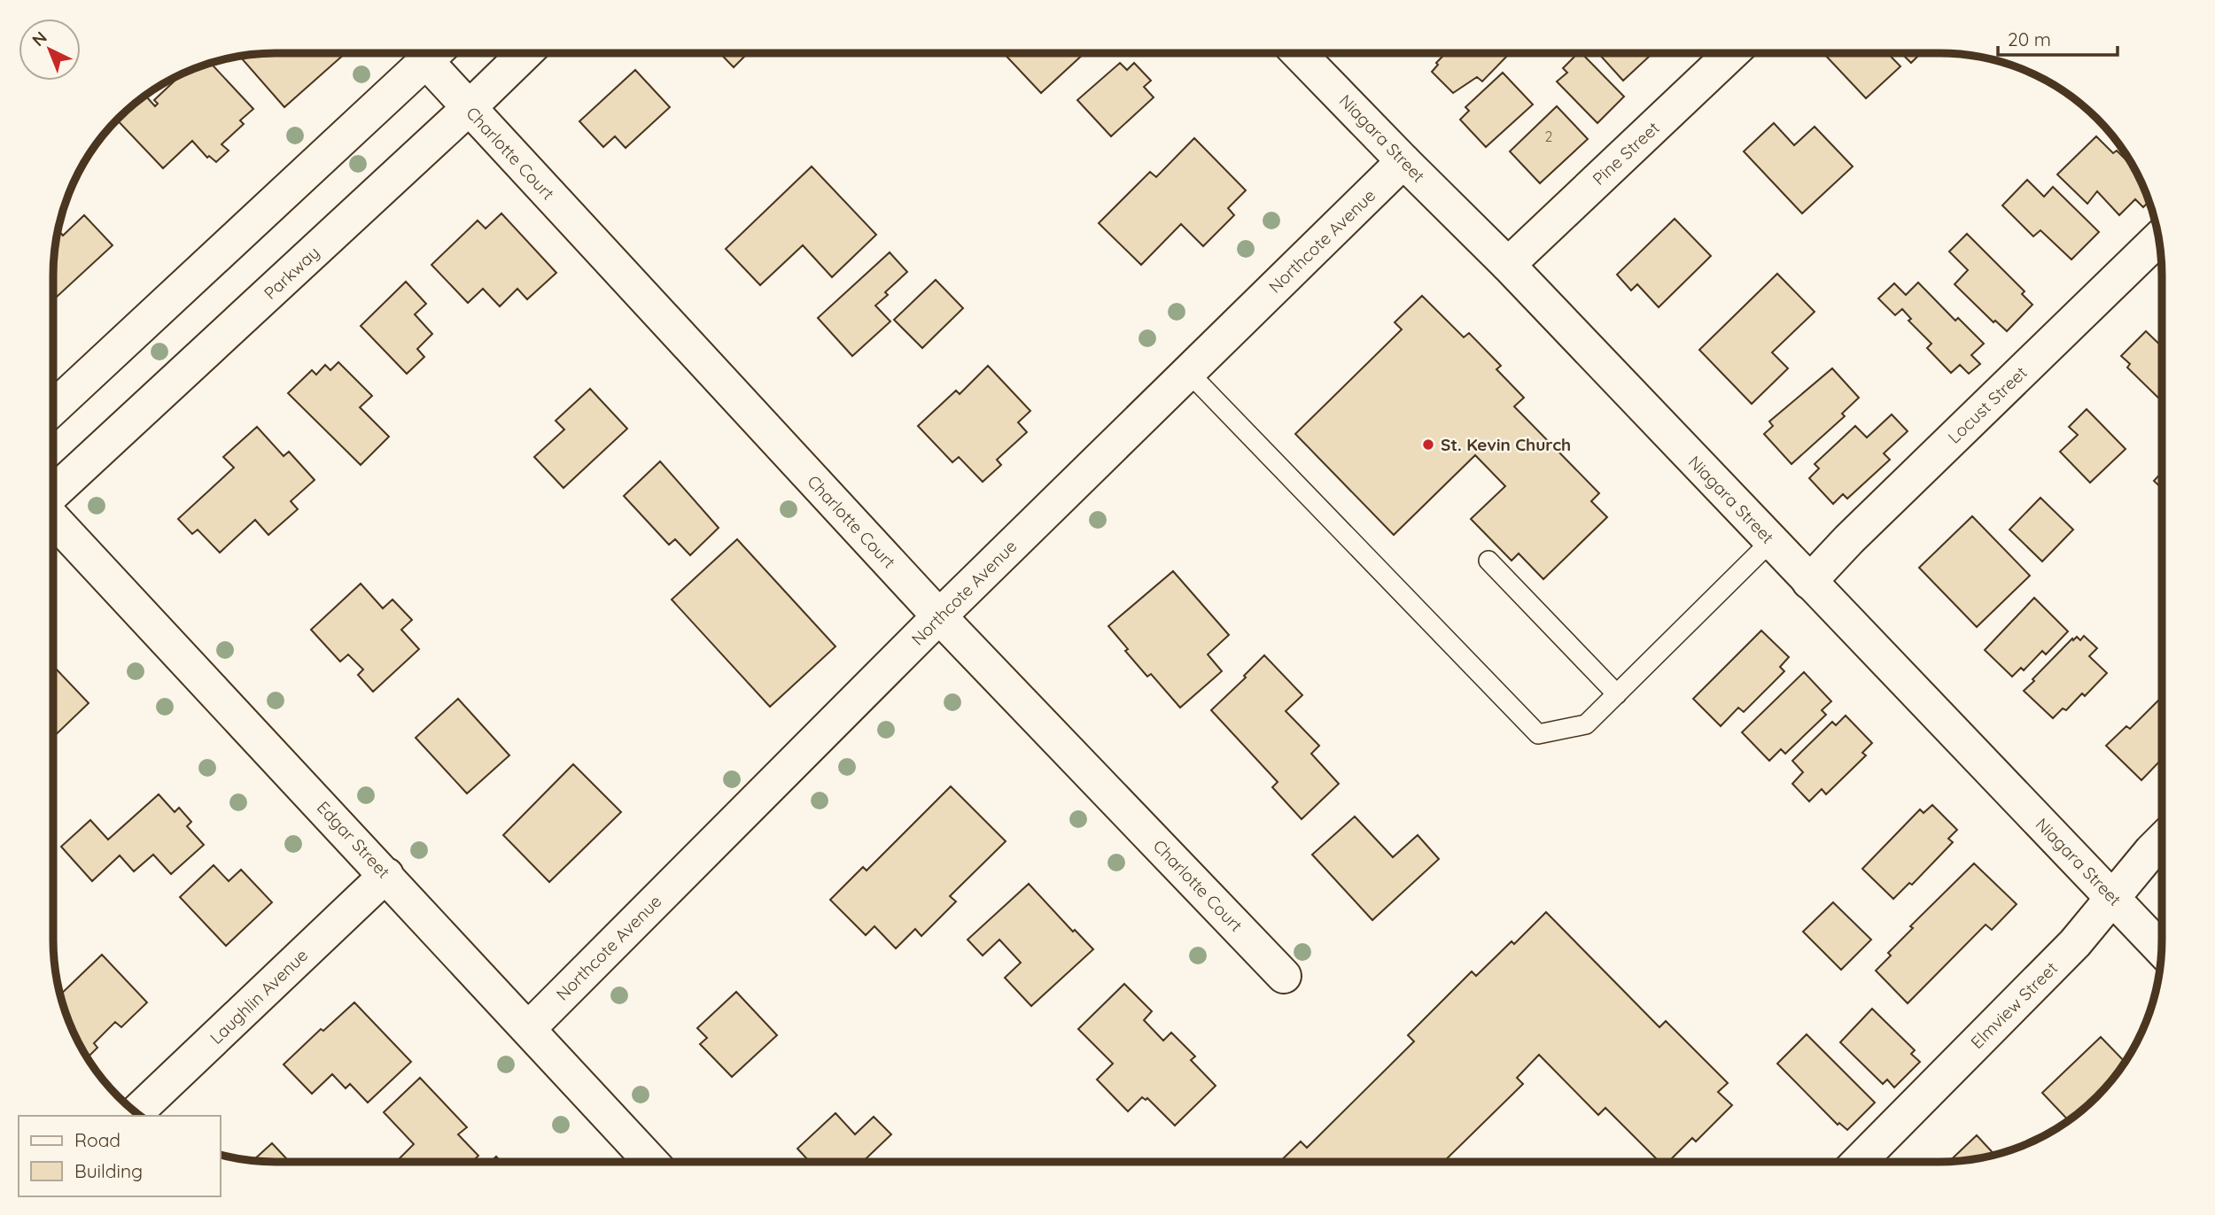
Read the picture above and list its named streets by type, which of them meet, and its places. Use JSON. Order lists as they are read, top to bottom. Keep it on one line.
{"streets":{"street":["Niagara Street","Charlotte Court","Pine Street","Northcote Avenue","Parkway","Locust Street","Edgar Street","Laughlin Avenue","Elmview Street"]},"crossings":[["Niagara Street","Pine Street"],["Niagara Street","Northcote Avenue"],["Niagara Street","Locust Street"],["Niagara Street","Elmview Street"],["Charlotte Court","Northcote Avenue"],["Charlotte Court","Parkway"],["Northcote Avenue","Edgar Street"],["Edgar Street","Laughlin Avenue"]],"places":["St. Kevin Church"],"house_numbers":["2"],"legend":["Road","Building"],"scale_bar":"20 m","north":"top left"}
